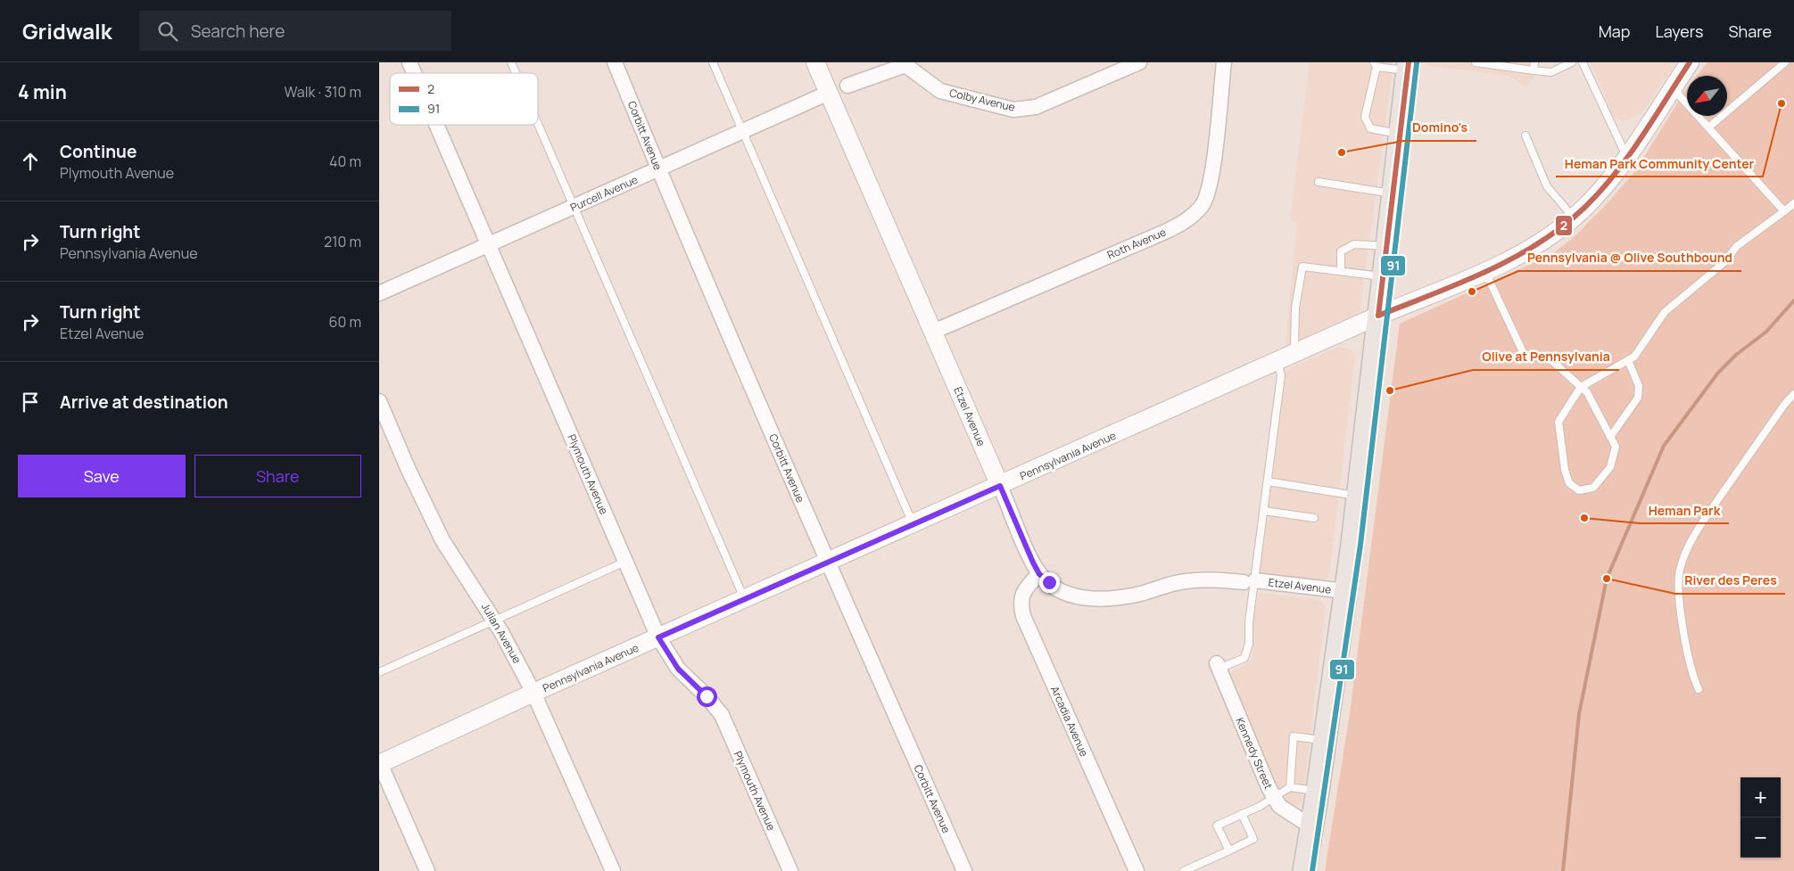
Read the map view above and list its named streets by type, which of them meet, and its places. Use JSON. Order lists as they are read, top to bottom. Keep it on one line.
{"streets":{"street":["Colby Avenue","Corbitt Avenue","Purcell Avenue","Roth Avenue","Etzel Avenue","Pennsylvania Avenue","Plymouth Avenue","Julian Avenue","Arcadia Avenue","Kennedy Street"]},"crossings":[["Corbitt Avenue","Purcell Avenue"],["Corbitt Avenue","Pennsylvania Avenue"],["Purcell Avenue","Etzel Avenue"],["Purcell Avenue","Plymouth Avenue"],["Roth Avenue","Etzel Avenue"],["Etzel Avenue","Pennsylvania Avenue"],["Etzel Avenue","Arcadia Avenue"],["Pennsylvania Avenue","Plymouth Avenue"],["Pennsylvania Avenue","Julian Avenue"]],"places":["Heman Park Community Center","Domino's","Pennsylvania @ Olive Southbound","Olive at Pennsylvania","Heman Park","River des Peres"],"lines":["transit line 2","transit line 91"],"legend":["2","91"],"north":"bottom left","page":{"header":"Gridwalk","search":"Search here","nav":["Map","Layers","Share"],"heading":["4 min","Walk · 310 m"],"list":[["Continue","Plymouth Avenue","40 m"],["Turn right","Pennsylvania Avenue","210 m"],["Turn right","Etzel Avenue","60 m"],"Arrive at destination"],"buttons":["Save","Share"],"map_buttons":["+","−"]}}
